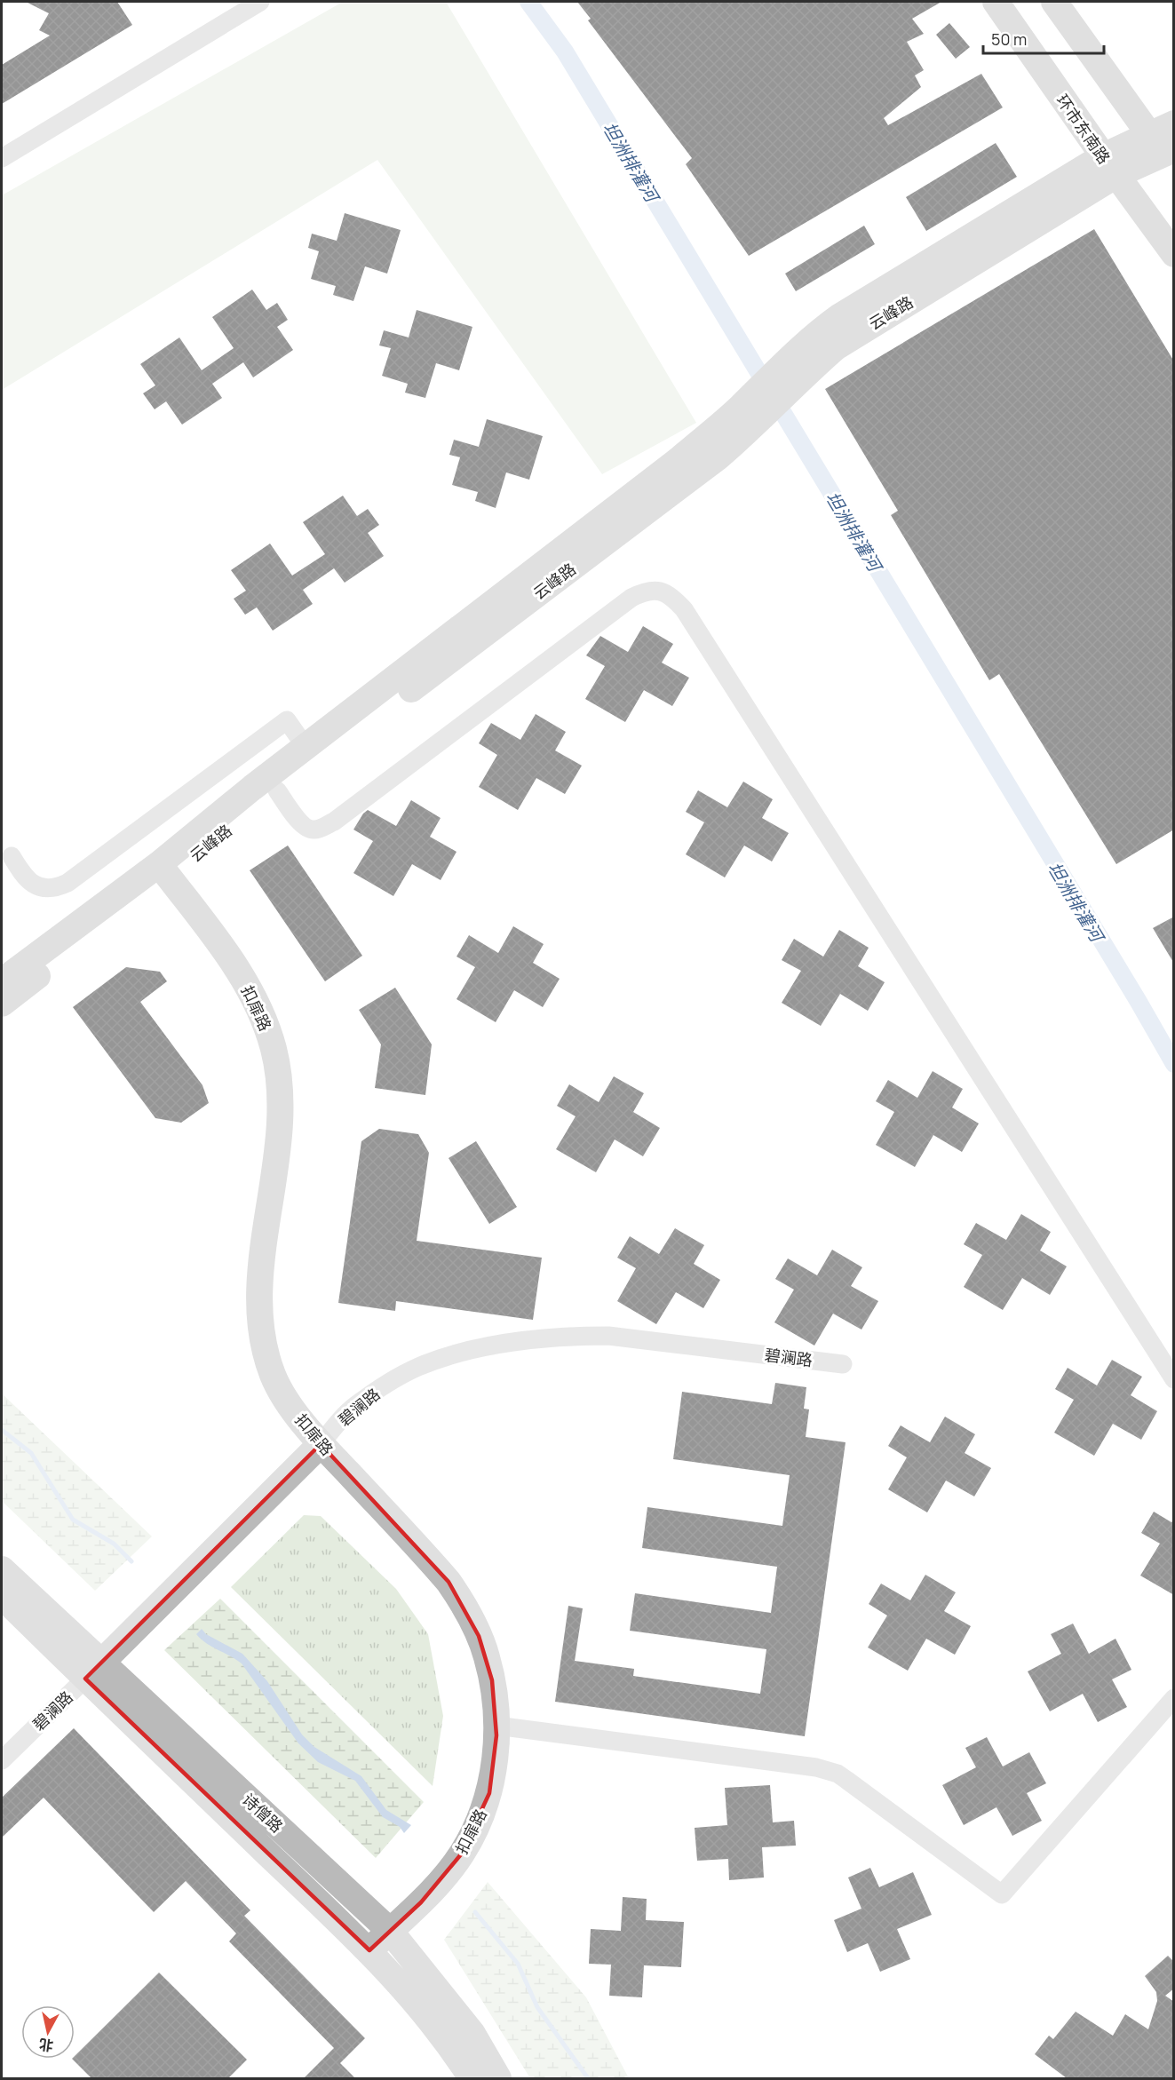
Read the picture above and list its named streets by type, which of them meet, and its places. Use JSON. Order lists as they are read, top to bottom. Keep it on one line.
{"streets":{"street":["环市东南路","云峰路","扣扉路","碧澜路","诗僧路"]},"crossings":[["环市东南路","云峰路"],["云峰路","扣扉路"],["扣扉路","碧澜路"],["扣扉路","诗僧路"],["碧澜路","诗僧路"]],"water":["坦洲排灌河"],"scale_bar":"50 m","north":"bottom"}
